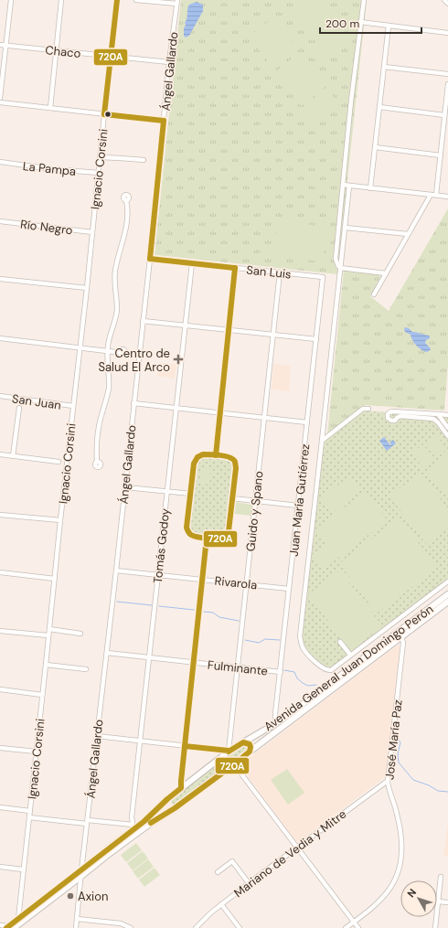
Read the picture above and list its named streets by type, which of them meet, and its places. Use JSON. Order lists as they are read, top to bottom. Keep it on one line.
{"streets":{"main road":["Avenida General Juan Domingo Perón"],"street":["Chaco","Ángel Gallardo","La Pampa","Ignacio Corsini","Río Negro","San Luis","San Juan","Juan María Gutiérrez","Guido y Spano","Tomás Godoy","Rivarola","Fulminante","José María Paz","Mariano de Vedia y Mitre"]},"crossings":[["Chaco","Ángel Gallardo"],["Chaco","Ignacio Corsini"],["Ángel Gallardo","San Luis"],["Ángel Gallardo","Rivarola"],["Ángel Gallardo","Fulminante"],["Ángel Gallardo","Avenida General Juan Domingo Perón"],["La Pampa","Ignacio Corsini"],["Ignacio Corsini","Río Negro"],["Ignacio Corsini","San Juan"],["Ignacio Corsini","Avenida General Juan Domingo Perón"],["San Luis","Juan María Gutiérrez"],["San Luis","Guido y Spano"],["San Luis","Tomás Godoy"],["Juan María Gutiérrez","Rivarola"],["Juan María Gutiérrez","Fulminante"],["Juan María Gutiérrez","Avenida General Juan Domingo Perón"],["Guido y Spano","Rivarola"],["Guido y Spano","Fulminante"],["Guido y Spano","Avenida General Juan Domingo Perón"],["Tomás Godoy","Rivarola"],["Tomás Godoy","Fulminante"],["Tomás Godoy","Avenida General Juan Domingo Perón"],["Avenida General Juan Domingo Perón","José María Paz"],["José María Paz","Mariano de Vedia y Mitre"]],"places":{"health":["Centro de Salud El Arco"],"other":["Axion"]},"lines":["transit line 720A"],"scale_bar":"200 m","north":"top left"}
